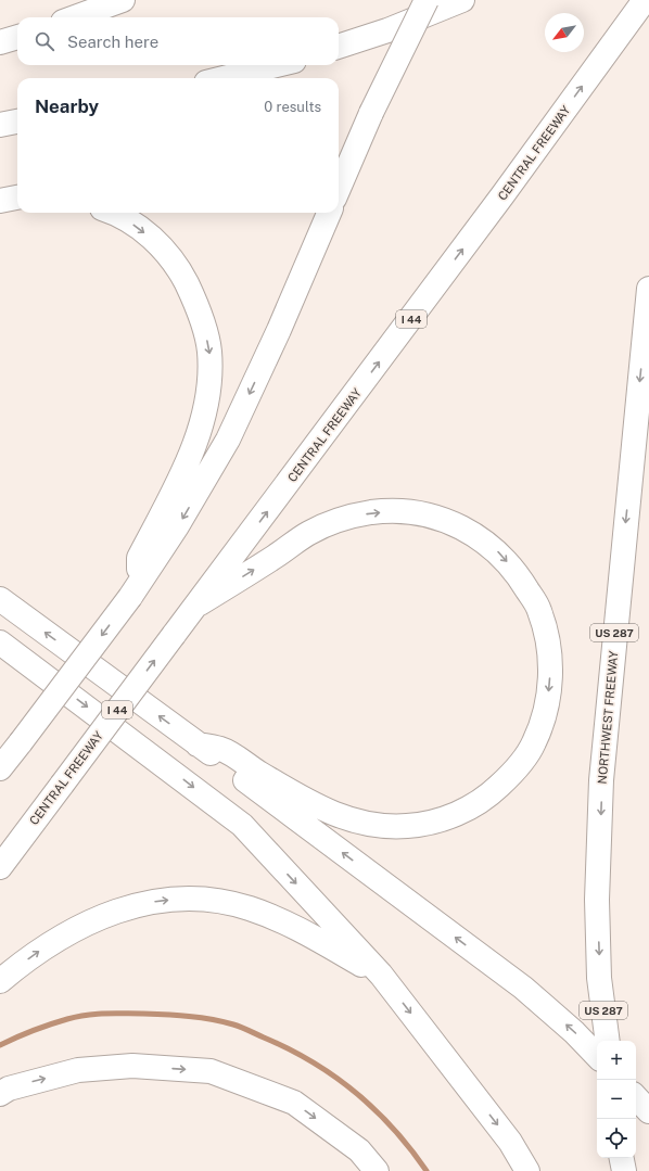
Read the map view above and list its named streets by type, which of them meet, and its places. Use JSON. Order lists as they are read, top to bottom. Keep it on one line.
{"streets":{"main road":["CENTRAL FREEWAY","I 44","US 287","NORTHWEST FREEWAY"]},"one_way":["NORTHWEST FREEWAY"],"north":"bottom left","page":{"search":"Search here","heading":["Nearby","0 results"],"map_buttons":["+","−"]}}
